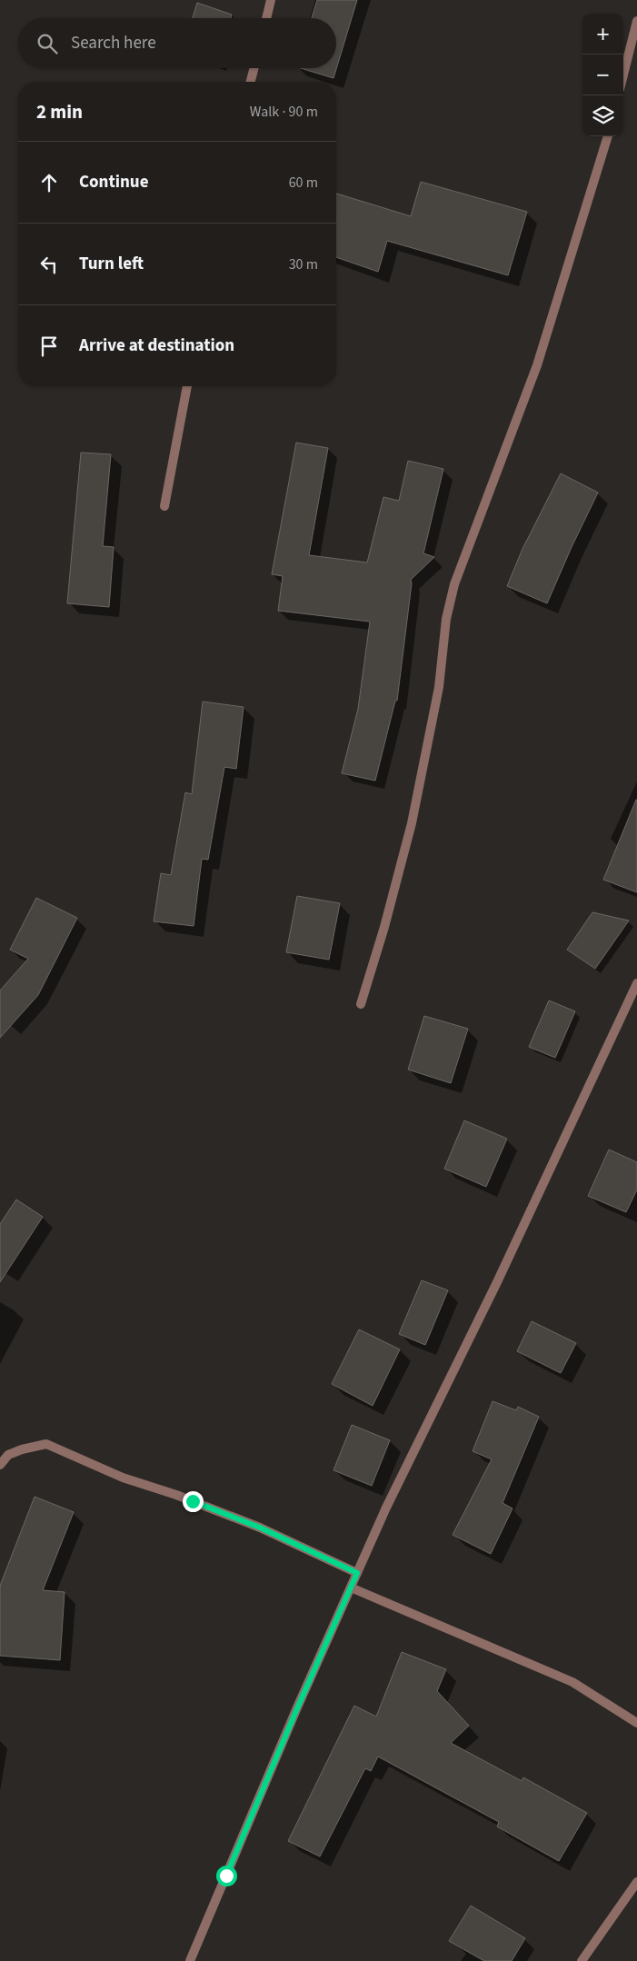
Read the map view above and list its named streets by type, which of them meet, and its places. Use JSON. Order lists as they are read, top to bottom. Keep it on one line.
{"page":{"map_buttons":["+","−"],"search":"Search here","heading":["2 min","Walk · 90 m"],"list":[["Continue","60 m"],["Turn left","30 m"],"Arrive at destination"]}}
